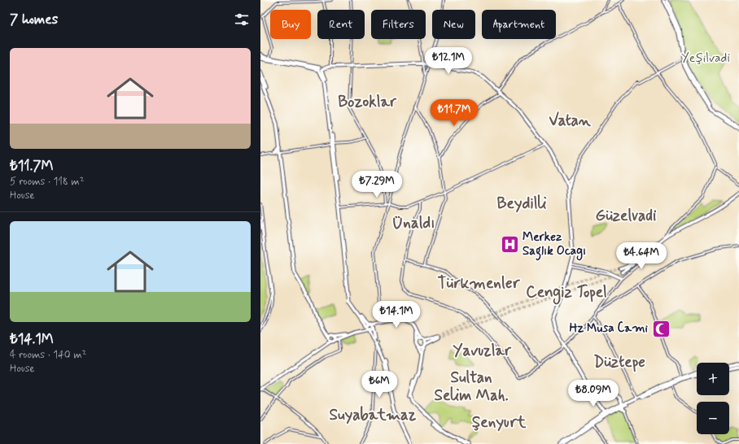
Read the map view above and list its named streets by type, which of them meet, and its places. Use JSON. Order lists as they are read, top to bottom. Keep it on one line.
{"districts":["Bozoklar","Vatan","Beydilli","Güzelvadi","Ünaldı","Türkmenler","Cengiz Topel","Yavuzlar","Düztepe","Sultan Selim Mah.","Suyabatmaz","Şenyurt"],"parks":["Yeşilvadi"],"places":{"hospital":["Merkez Saglık Ocagı"],"mosque":["Hz Musa Cami"]},"page":{"heading":"7 homes","chip":["Buy","Rent","Filters","New","Apartment"],"list":[{"name":"₺11.7M","note":"5 rooms · 118 m² · House"},{"name":"₺14.1M","note":"4 rooms · 140 m² · House"}],"price":["₺12.1M","₺11.7M","₺7.29M","₺4.64M","₺14.1M","₺6M","₺8.09M"],"map_buttons":["+","−"]}}
